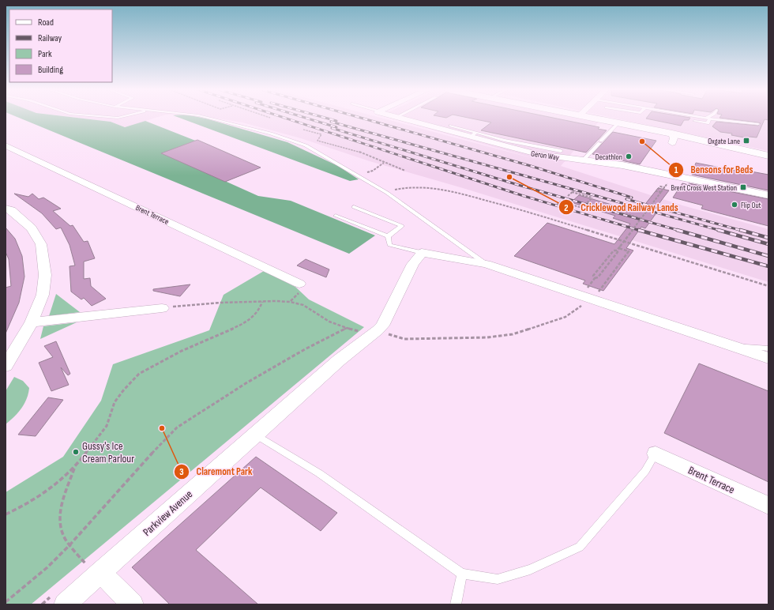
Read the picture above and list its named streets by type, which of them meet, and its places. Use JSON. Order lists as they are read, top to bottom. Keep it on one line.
{"streets":{"street":["Geron Way","Brent Terrace","Parkview Avenue"]},"places":{"transit":["Oxgate Lane","Brent Cross West Station"],"other":["Bensons for Beds","Decathlon","Cricklewood Railway Lands","Flip Out","Claremont Park","Gussy's Ice Cream Parlour"]},"legend":["Road","Railway","Park","Building"]}
